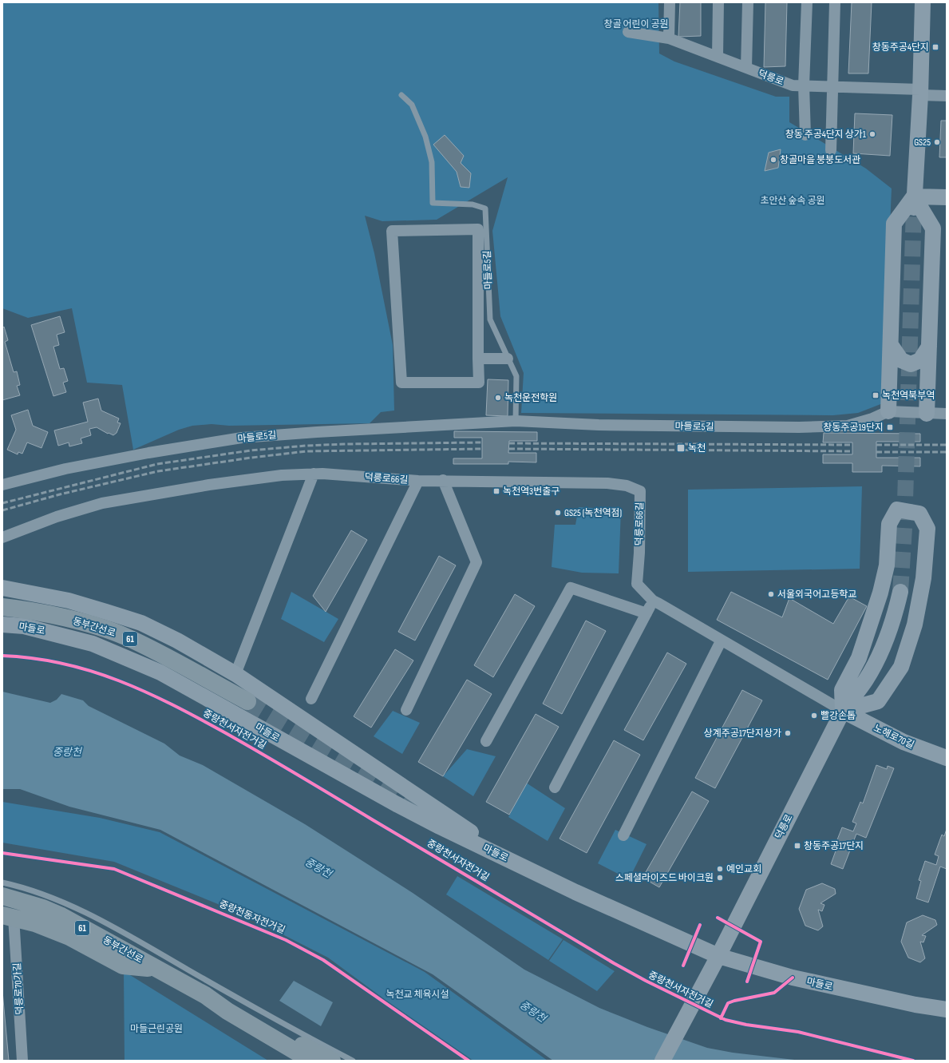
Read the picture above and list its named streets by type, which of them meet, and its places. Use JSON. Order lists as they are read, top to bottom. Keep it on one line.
{"streets":{"highway":["동부간선로","61"],"main road":["덕릉로","마들로","노해로70길"],"street":["마들로5길","덕릉로66길","덕릉로70가길"],"cycle path":["중랑천서자전거길","중랑천동자전거길"]},"crossings":[["덕릉로","덕릉로66길"],["덕릉로","마들로"],["덕릉로","노해로70길"],["덕릉로66길","노해로70길"]],"water":["중랑천"],"parks":["창골 어린이 공원","초안산 숲속 공원","녹천교 체육시설","마들근린공원"],"places":{"transit":["창동주공4단지","녹천역북부역","창동주공19단지","녹천","녹천역3번출구","창동주공17단지"],"other":["창동 주공4단지 상가1","GS25","창골마을 붕붕도서관","녹천운전학원","GS25 (녹천역점)","서울외국어고등학교","빨강손톱","상계주공17단지상가","예인교회","스페셜라이즈드 바이크원"]}}
